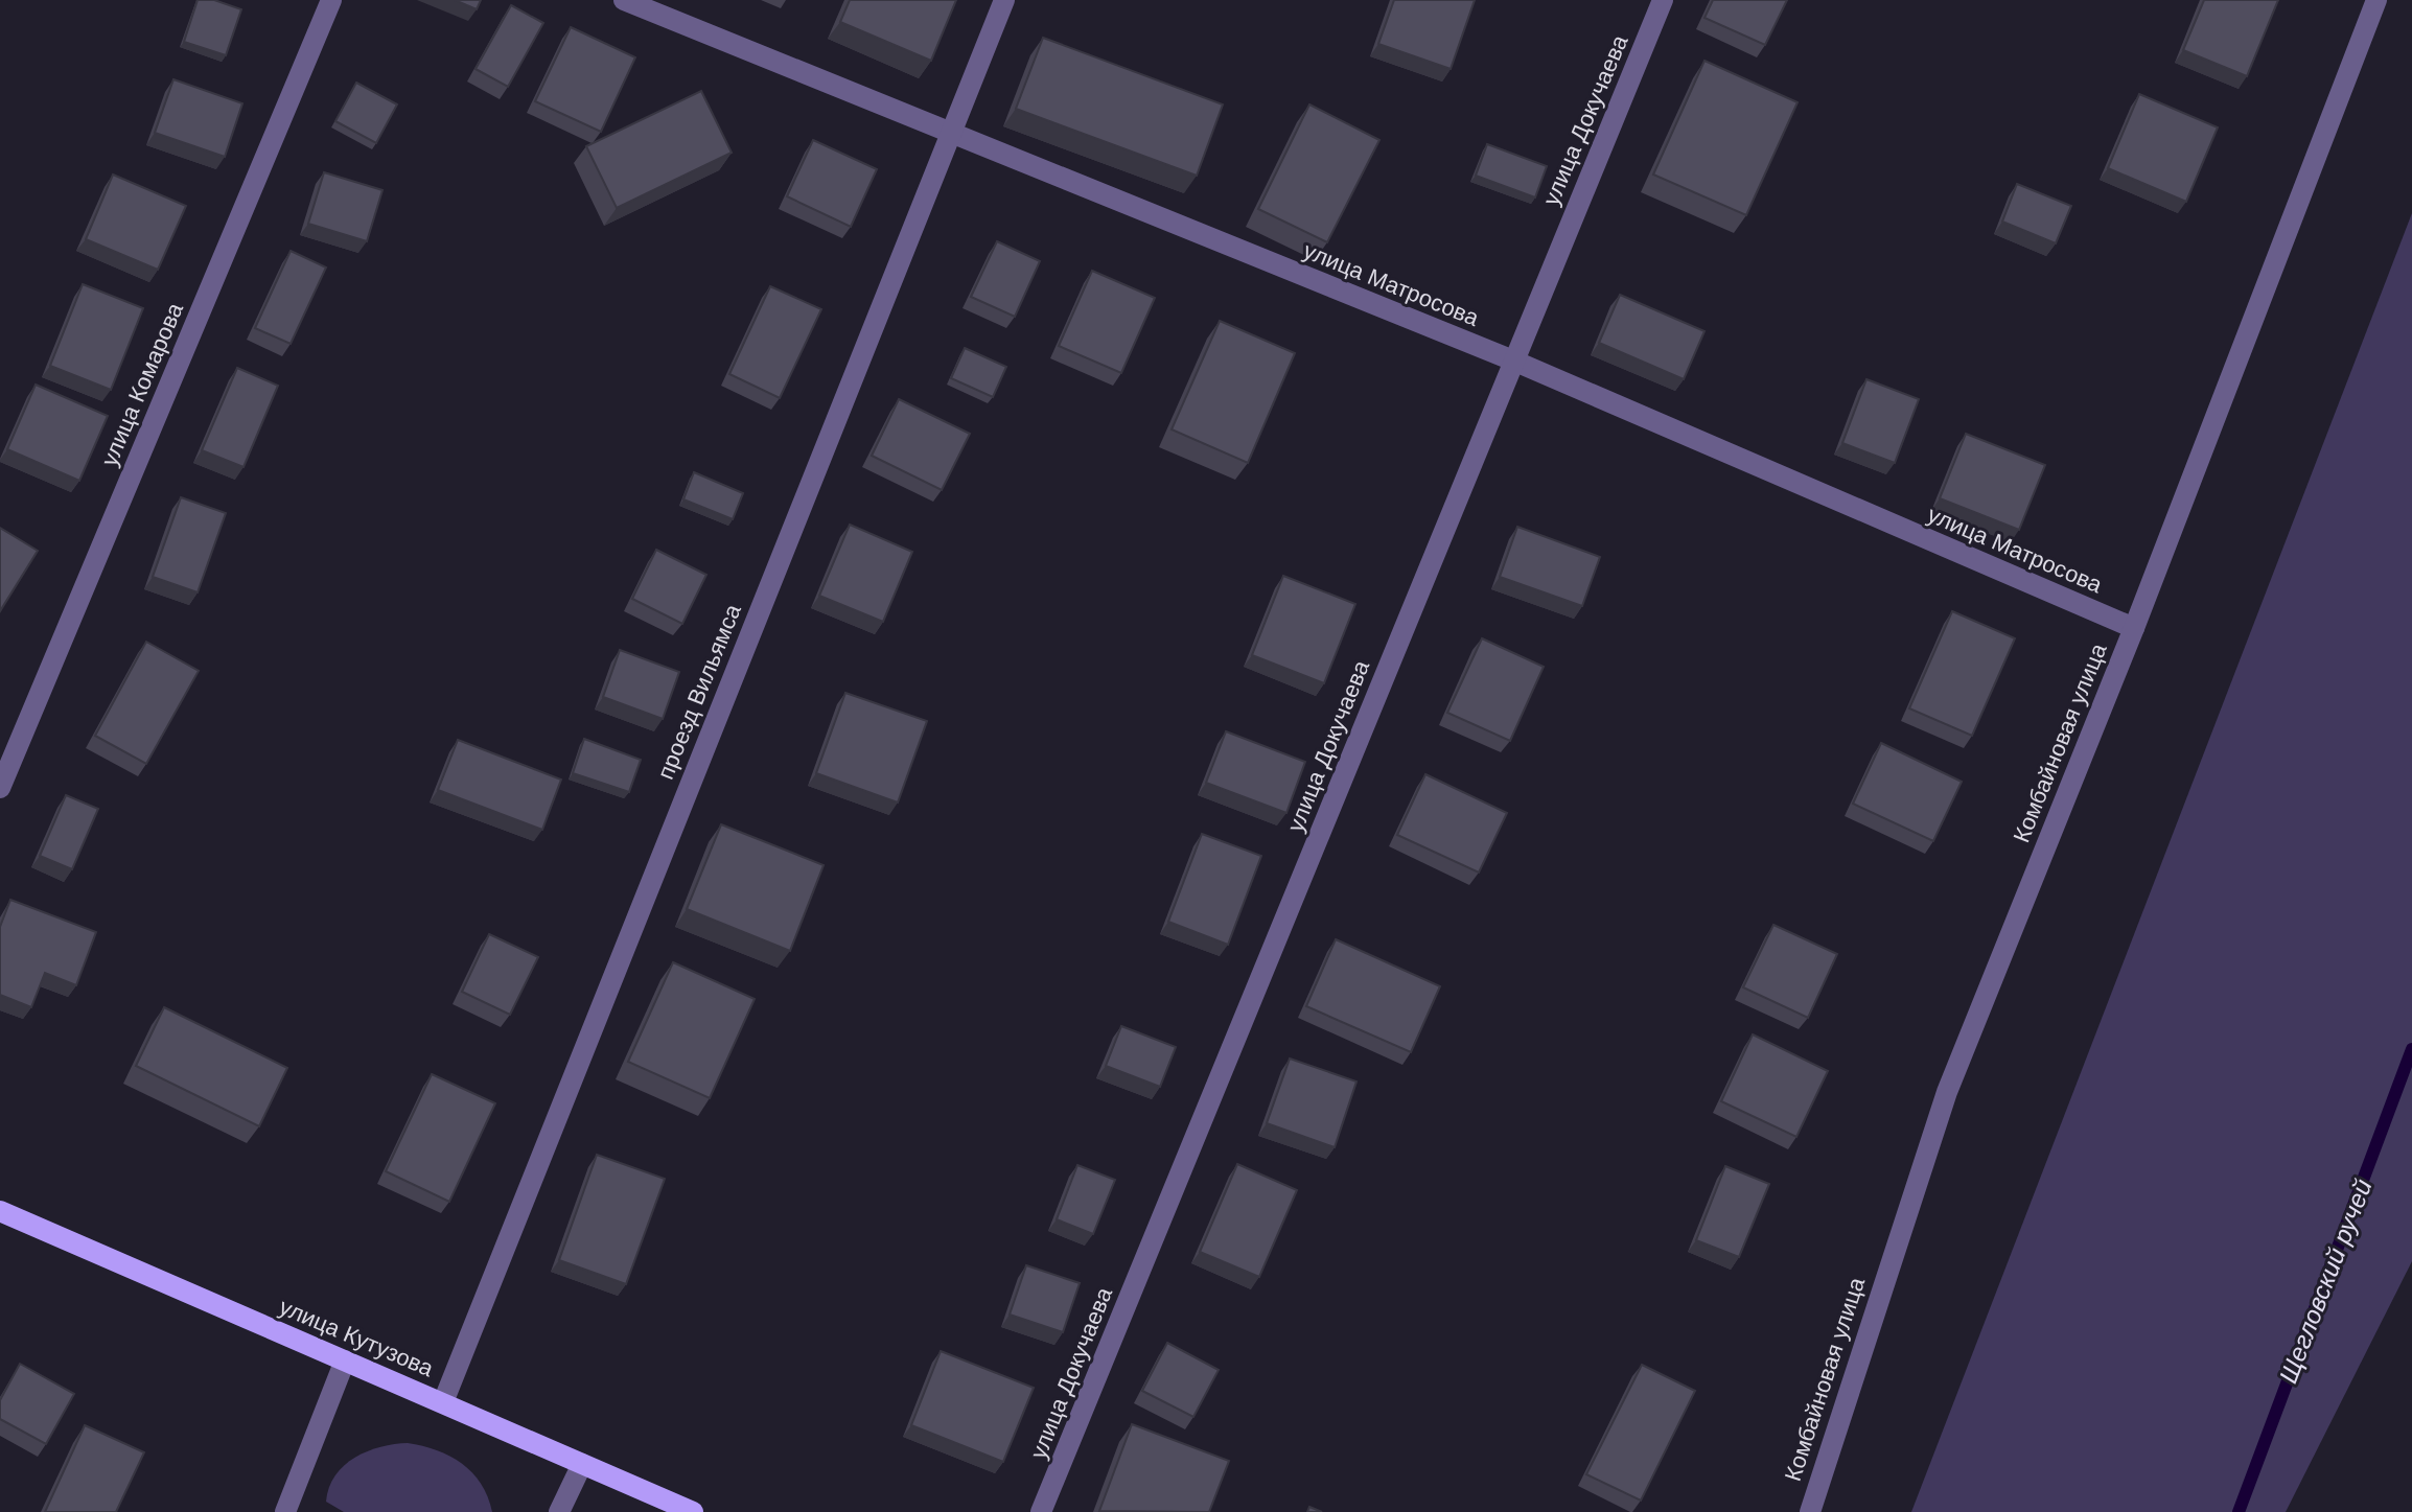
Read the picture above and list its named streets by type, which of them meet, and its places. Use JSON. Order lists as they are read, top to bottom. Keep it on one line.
{"streets":{"main road":["улица Кутузова"],"street":["улица Докучаева","улица Матросова","улица Комарова","проезд Вильямса","Комбайновая улица"]},"crossings":[["улица Докучаева","улица Матросова"],["улица Матросова","проезд Вильямса"],["улица Матросова","Комбайновая улица"],["проезд Вильямса","улица Кутузова"]],"water":["Щегловский ручей"]}
